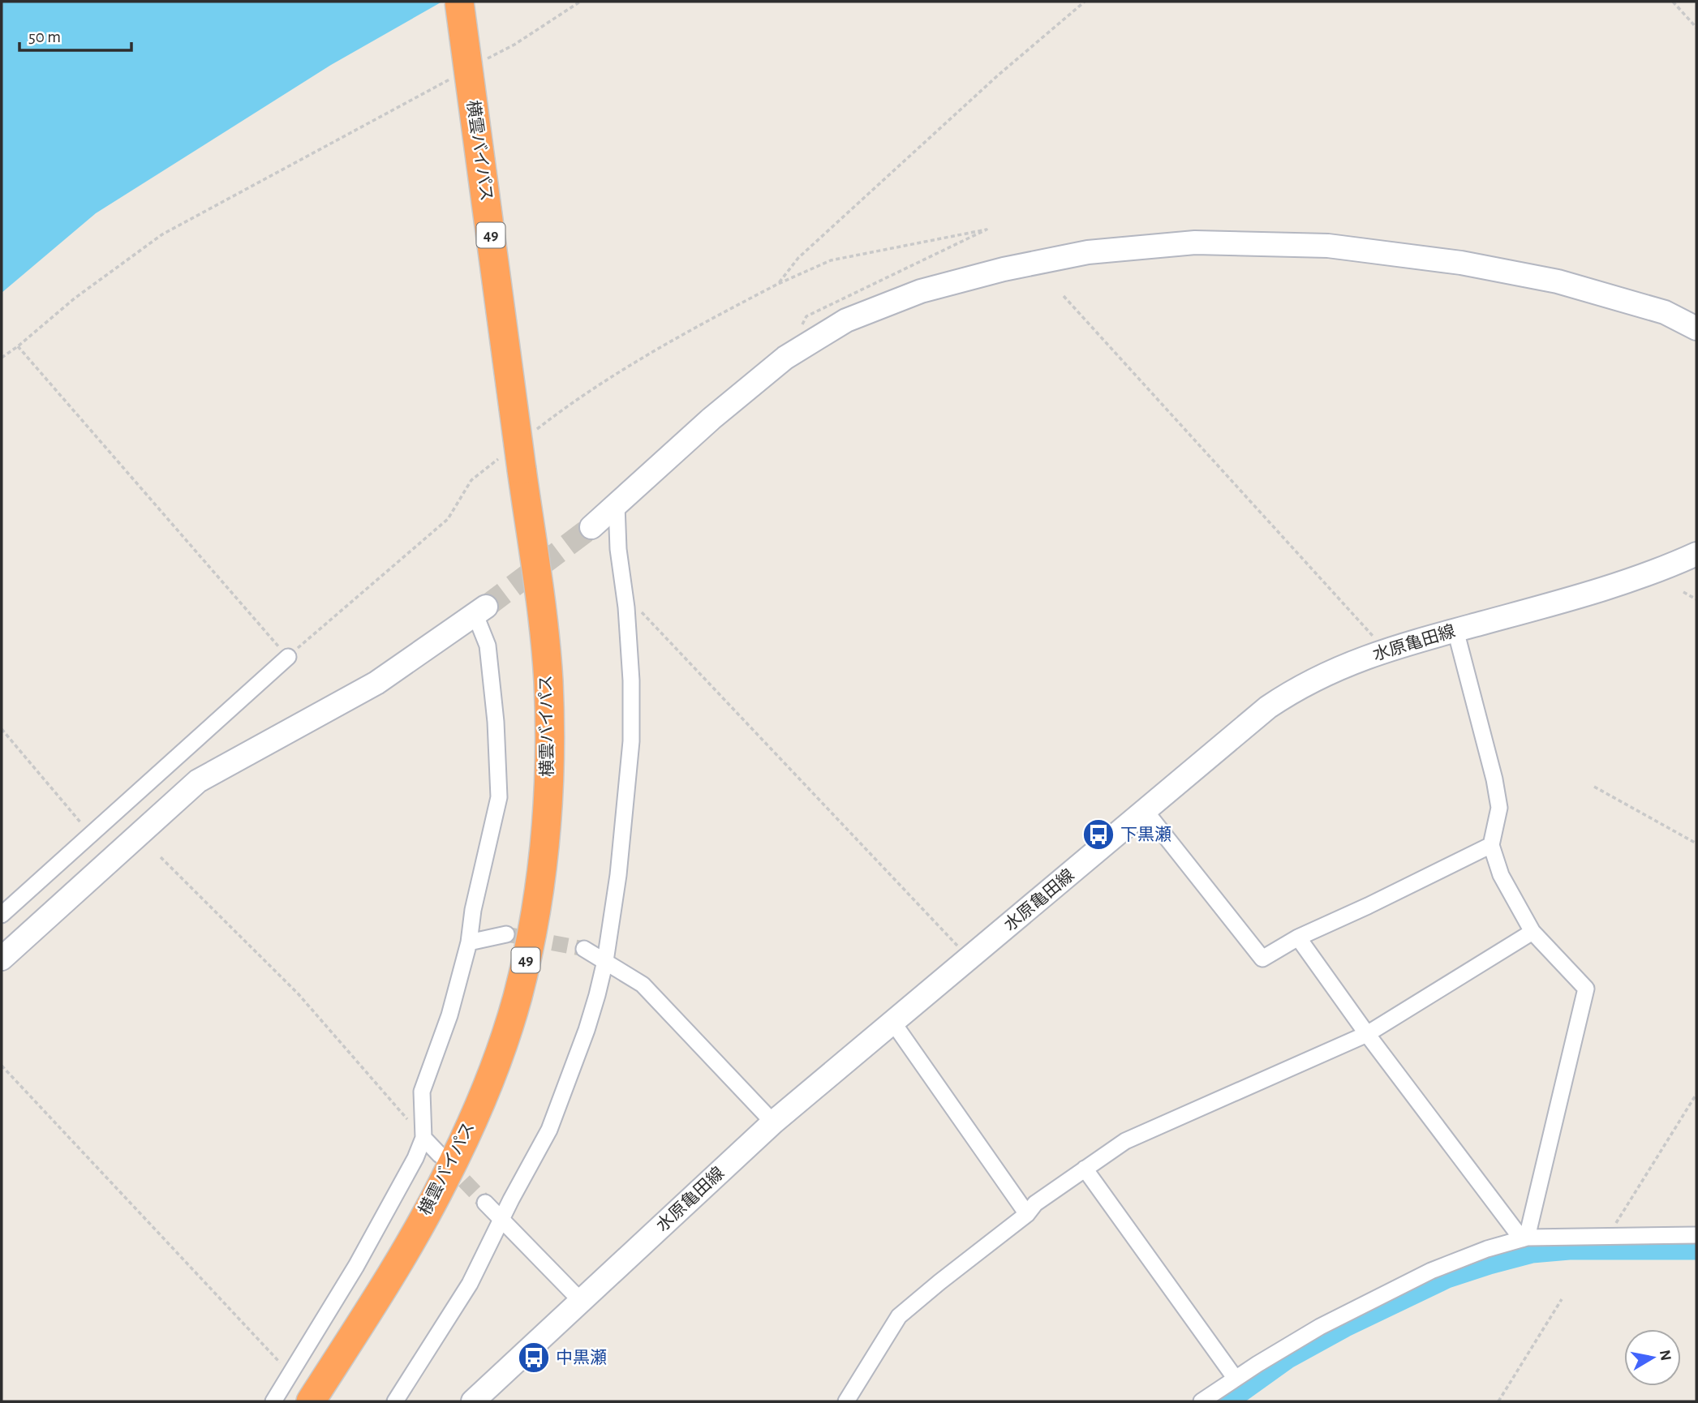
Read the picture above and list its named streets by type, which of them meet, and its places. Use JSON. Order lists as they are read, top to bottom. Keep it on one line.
{"streets":{"highway":["横雲バイパス","49"],"street":["水原亀田線"]},"places":{"bus stop":["下黒瀬","中黒瀬"]},"scale_bar":"50 m","north":"right"}
